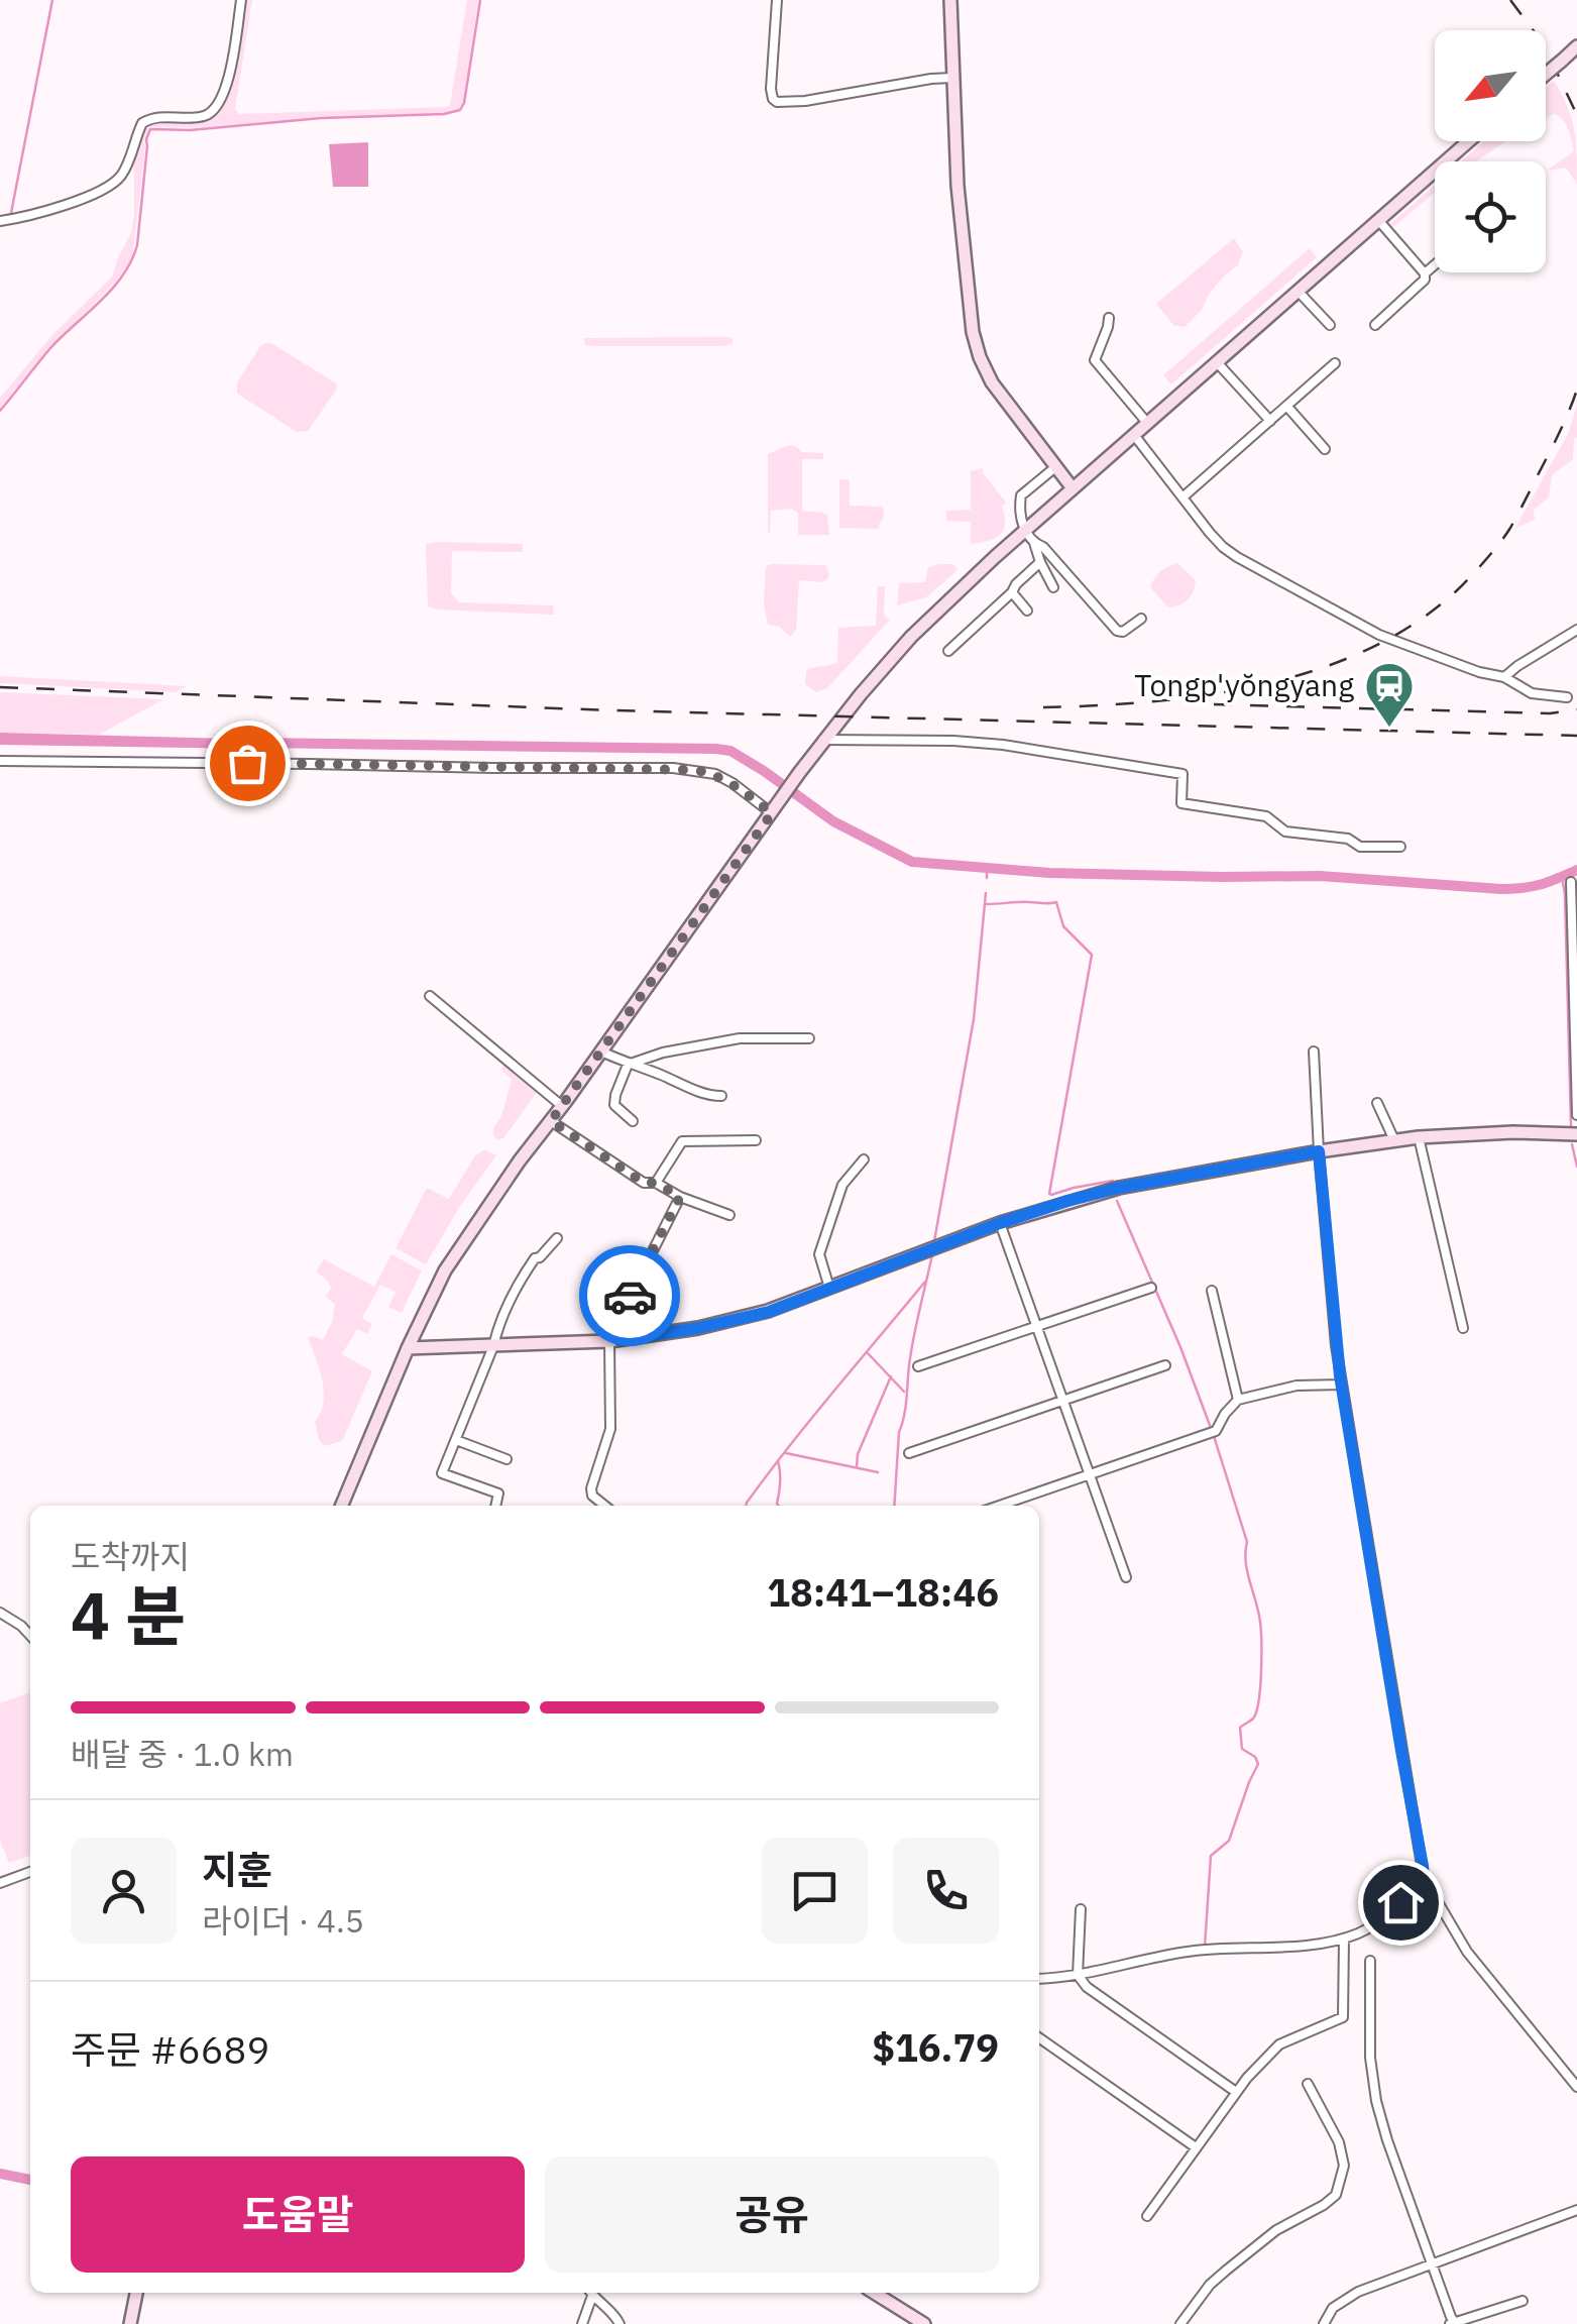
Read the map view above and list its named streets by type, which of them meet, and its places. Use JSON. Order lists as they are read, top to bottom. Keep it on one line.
{"places":{"station":["Tongp'yŏngyang"]},"north":"bottom left","page":{"heading":["4 분","도착까지","18:41–18:46"],"panel":["지훈","라이더 · 4.5","주문 #6689","$16.79"],"bar":"배달 중 · 1.0 km","buttons":["도움말","공유"]}}
